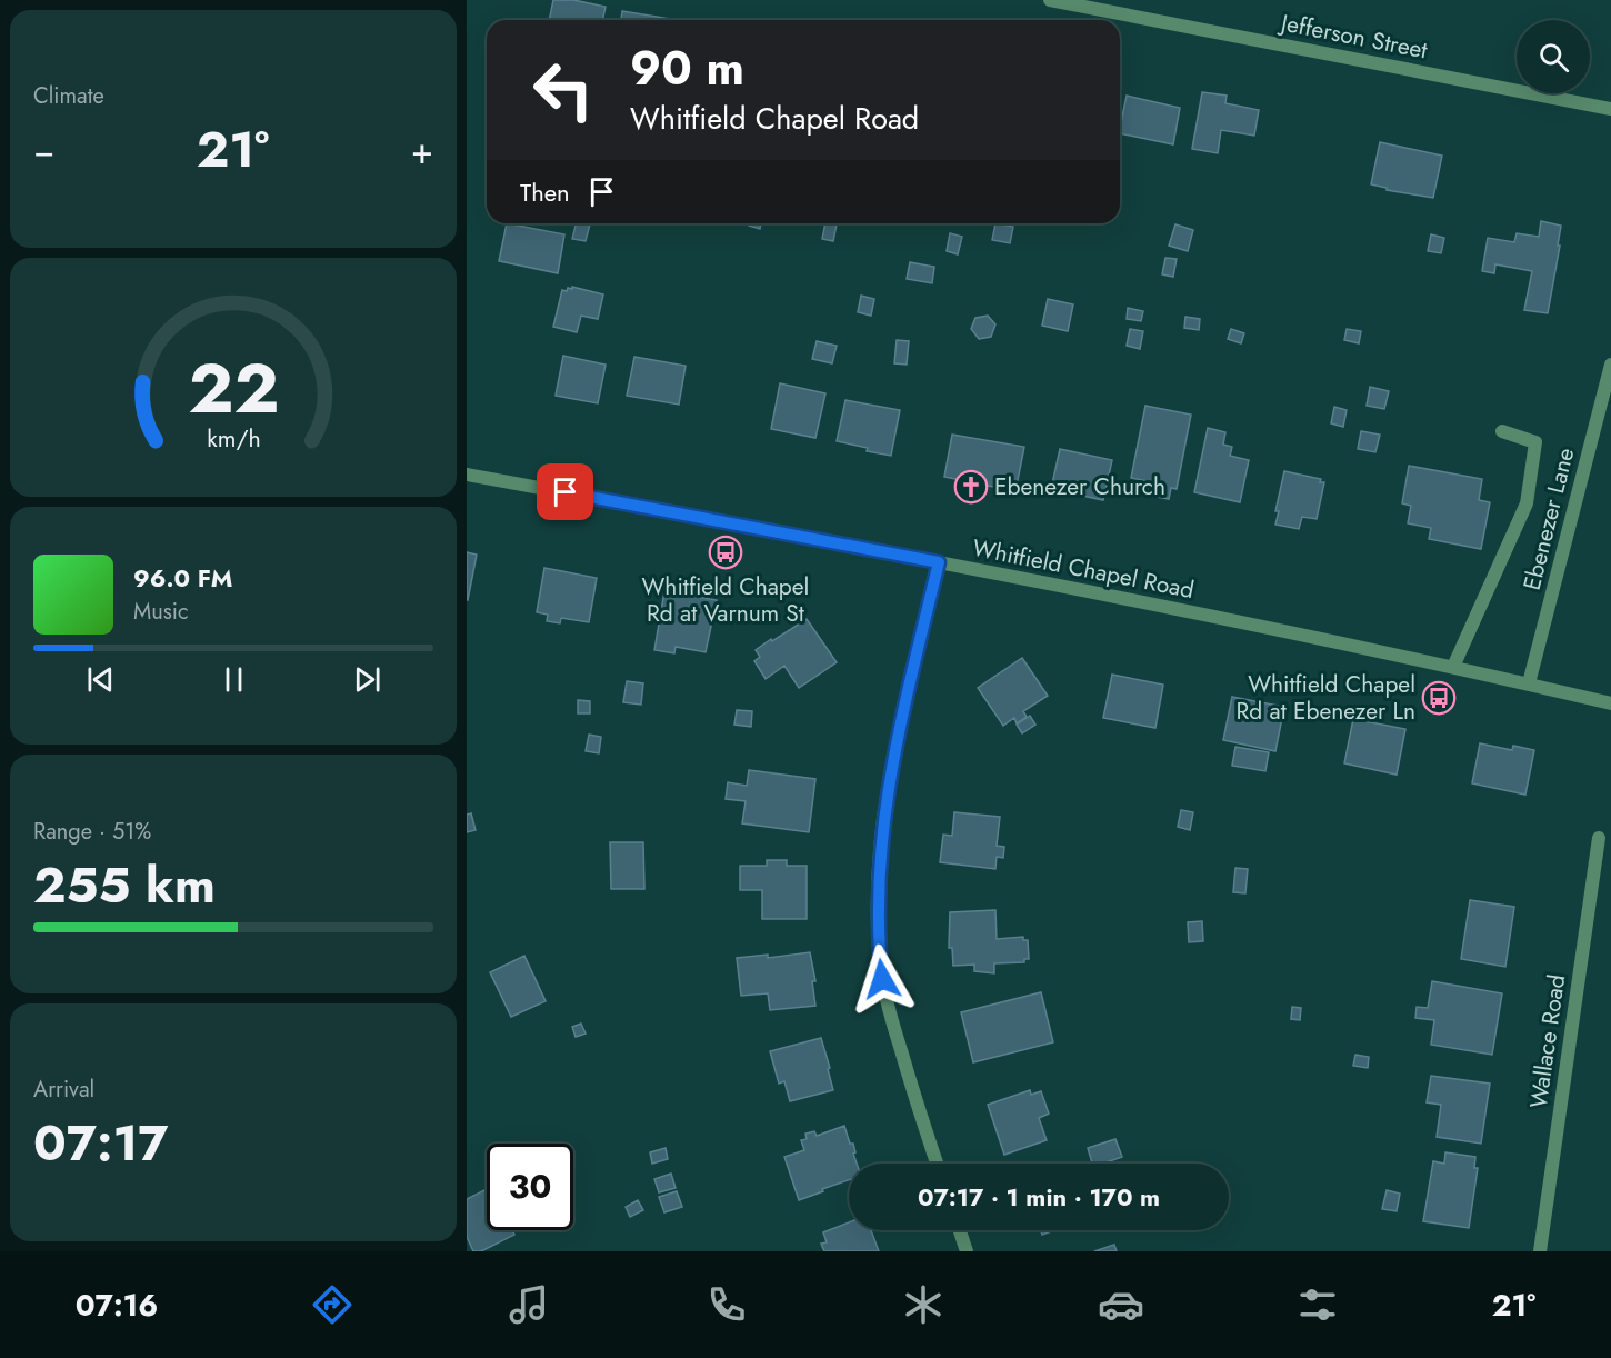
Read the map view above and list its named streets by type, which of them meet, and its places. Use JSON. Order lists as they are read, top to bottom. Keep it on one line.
{"streets":{"street":["Jefferson Street","Ebenezer Lane","Whitfield Chapel Road","Wallace Road"]},"crossings":[["Ebenezer Lane","Whitfield Chapel Road"]],"places":{"church":["Ebenezer Church"],"bus stop":["Whitfield Chapel Rd at Varnum St","Whitfield Chapel Rd at Ebenezer Ln"]},"page":{"tile":["Climate",["Range · 51%","255 km"],["Arrival","07:17"]],"turn":["90 m","Whitfield Chapel Road"],"heat":["−","21°","+"],"then":"Then","song":["96.0 FM","Music"],"limit":"30","trip":"07:17 · 1 min · 170 m","tabs":["07:16","21°"],"gauge":["22","km/h"]}}
